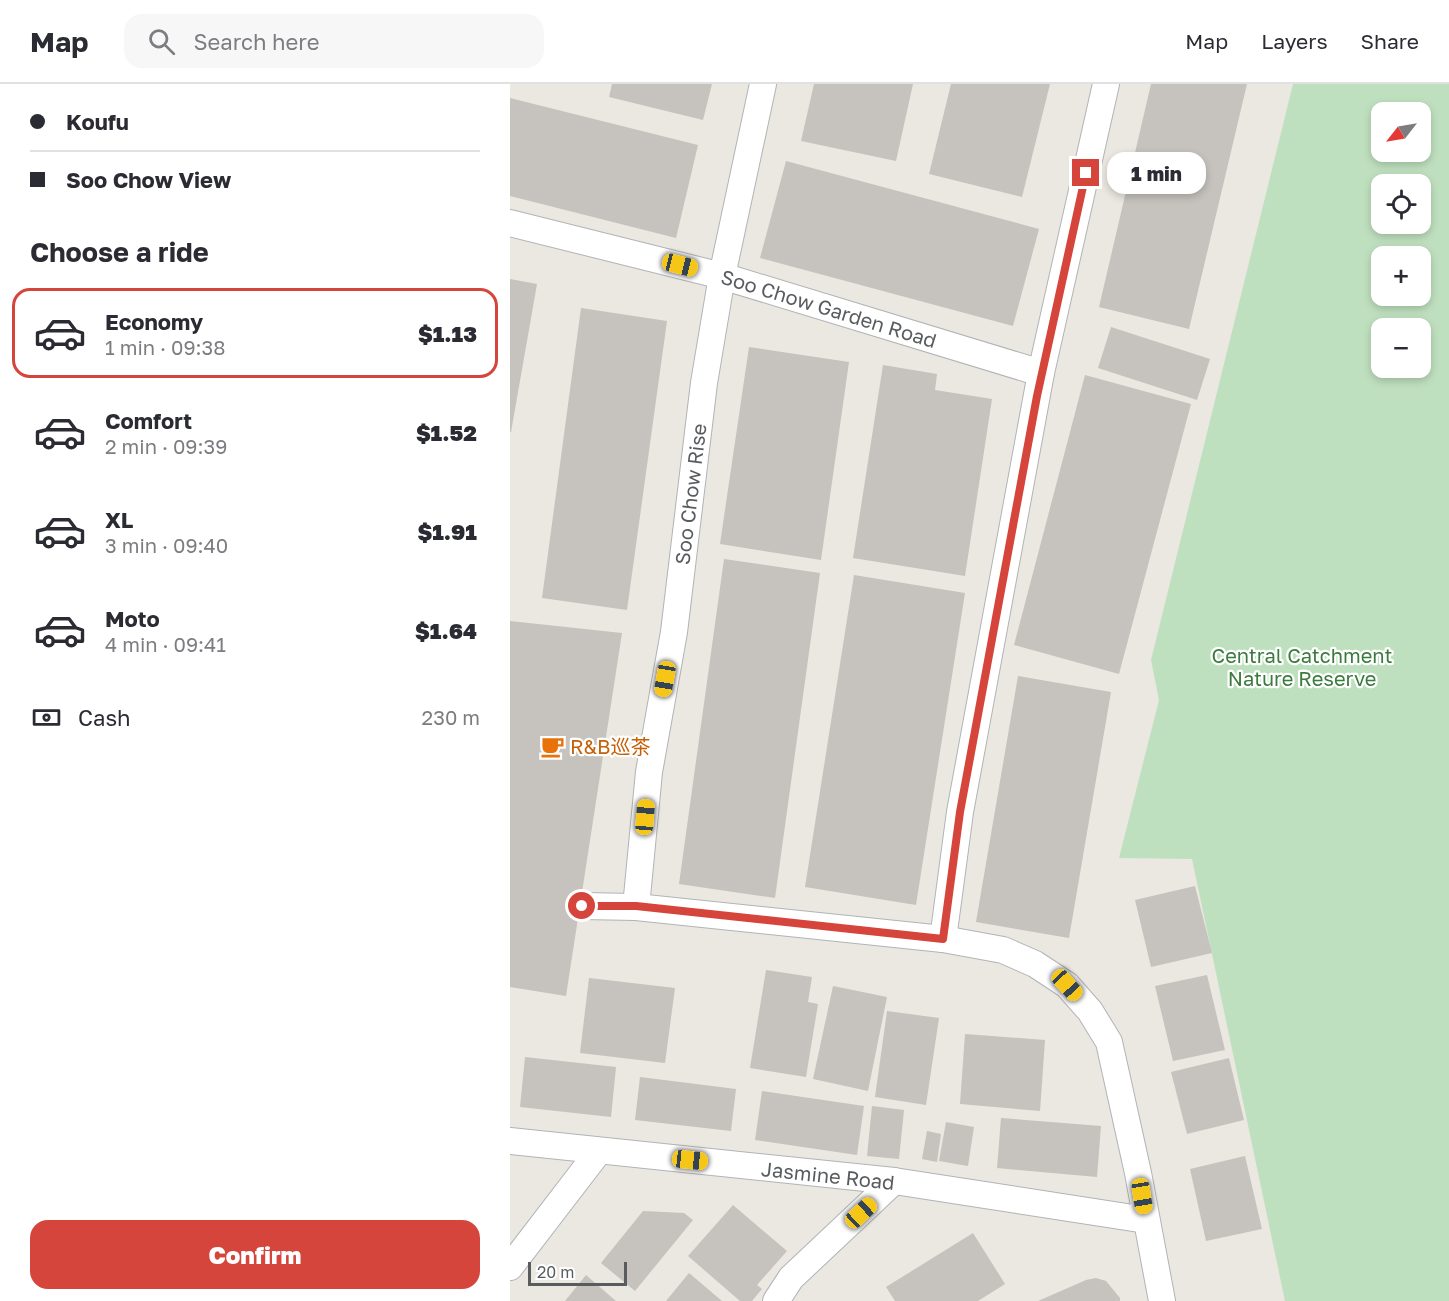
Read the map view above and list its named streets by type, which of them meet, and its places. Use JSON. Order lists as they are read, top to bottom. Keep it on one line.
{"streets":{"street":["Soo Chow Garden Road","Soo Chow Rise","Jasmine Road"]},"crossings":[["Soo Chow Garden Road","Soo Chow Rise"]],"parks":["Central Catchment Nature Reserve"],"places":{"cafe":["R&B巡茶"]},"scale_bar":"20 m","north":"bottom left","page":{"header":"Map","search":"Search here","nav":["Map","Layers","Share"],"banner":["Koufu","Soo Chow View"],"map_buttons":["+","−"],"bubble":"1 min","heading":"Choose a ride","list":[{"name":"Economy","note":"1 min · 09:38","value":"$1.13"},{"name":"Comfort","note":"2 min · 09:39","value":"$1.52"},{"name":"XL","note":"3 min · 09:40","value":"$1.91"},{"name":"Moto","note":"4 min · 09:41","value":"$1.64"}],"pay":["Cash","230 m"],"buttons":"Confirm","scale":"20 m"}}
